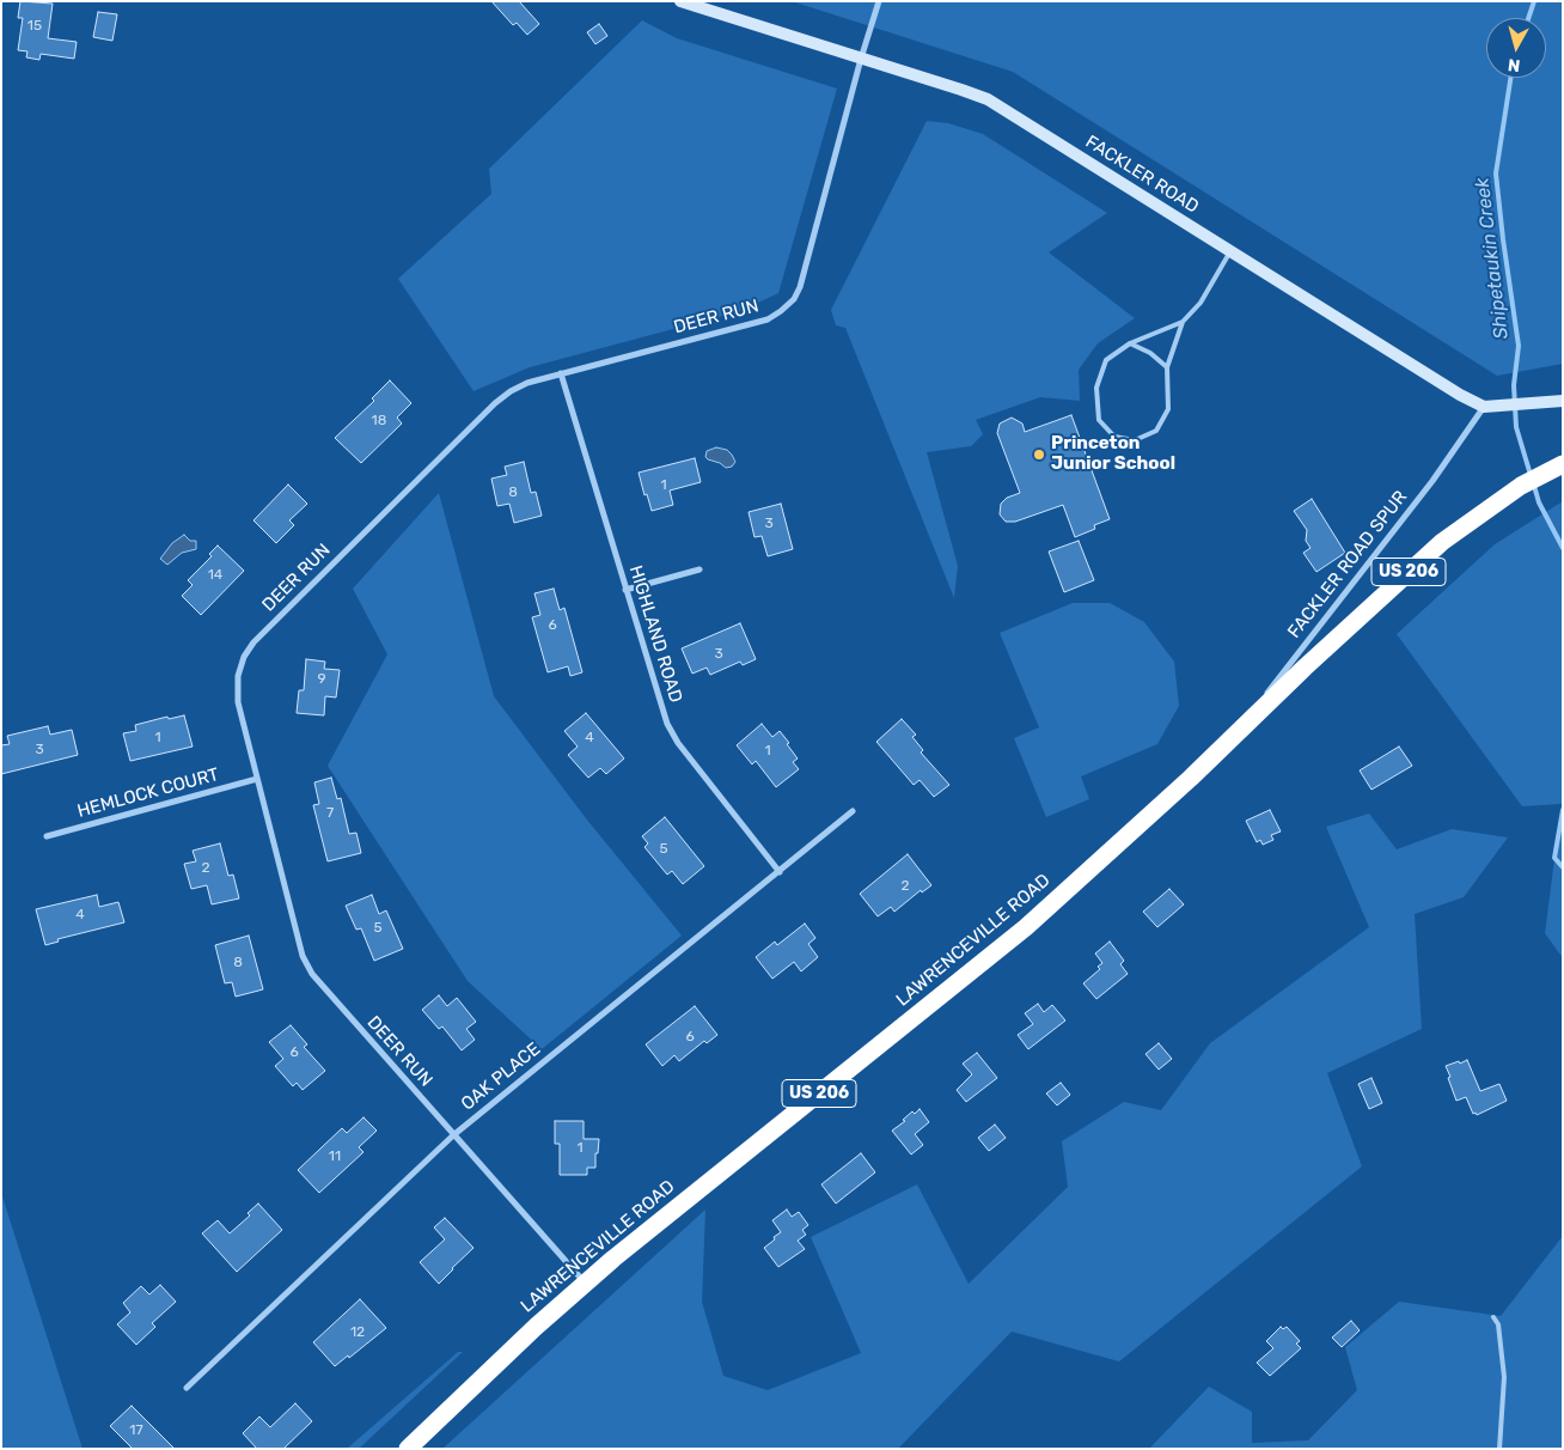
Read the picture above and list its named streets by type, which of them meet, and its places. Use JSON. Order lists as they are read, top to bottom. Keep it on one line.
{"streets":{"highway":["US 206","LAWRENCEVILLE ROAD"],"street":["FACKLER ROAD","DEER RUN","FACKLER ROAD SPUR","HIGHLAND ROAD","HEMLOCK COURT","OAK PLACE"]},"crossings":[["FACKLER ROAD","DEER RUN"],["FACKLER ROAD","FACKLER ROAD SPUR"],["DEER RUN","HIGHLAND ROAD"],["DEER RUN","HEMLOCK COURT"],["DEER RUN","LAWRENCEVILLE ROAD"],["DEER RUN","OAK PLACE"],["FACKLER ROAD SPUR","LAWRENCEVILLE ROAD"],["HIGHLAND ROAD","OAK PLACE"]],"water":["Shipetaukin Creek"],"places":["Princeton Junior School"],"house_numbers":["15","18","1","8","3","14","6","3","9","1","4","3","1","7","5","2","2","4","5","8","6","6","1","11","12","17"],"north":"bottom"}
